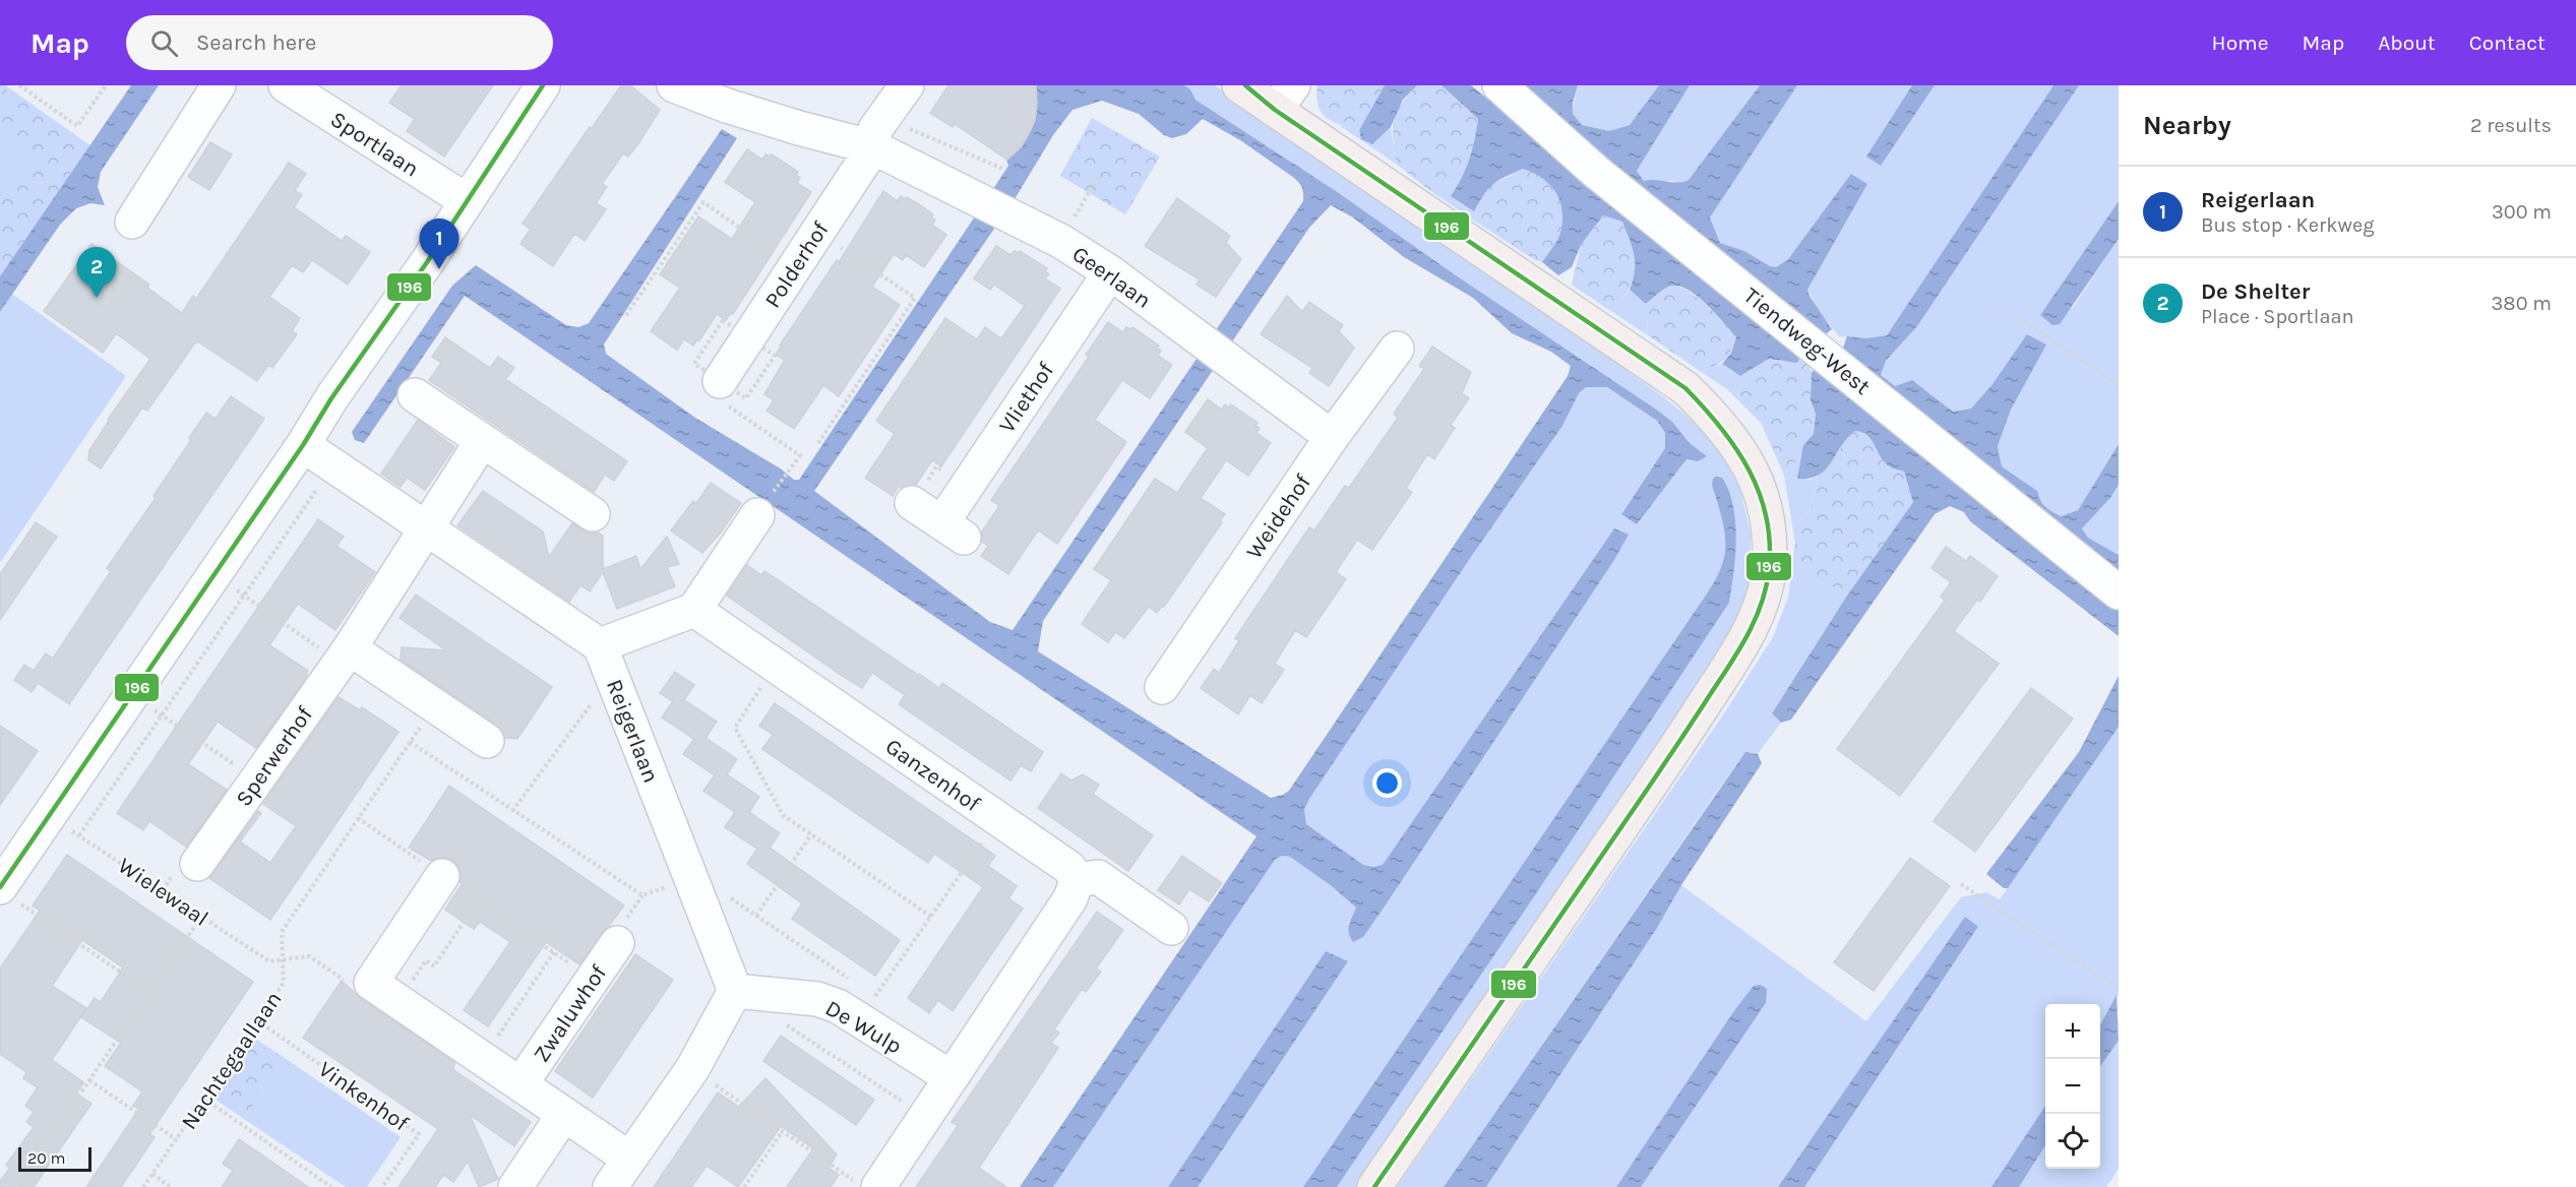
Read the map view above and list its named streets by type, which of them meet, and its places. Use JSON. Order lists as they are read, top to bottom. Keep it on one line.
{"streets":{"street":["Sportlaan","Polderhof","Geerlaan","Tiendweg-West","Vliethof","Weidehof","Reigerlaan","Sperwerhof","Ganzenhof","Zwaluwhof","De Wulp"],"path":["Wielewaal","Nachtegaallaan","Vinkenhof"]},"crossings":[["Polderhof","Geerlaan"],["Geerlaan","Vliethof"],["Geerlaan","Weidehof"],["Reigerlaan","De Wulp"],["Wielewaal","Nachtegaallaan"],["Nachtegaallaan","Vinkenhof"]],"lines":["transit line 196"],"scale_bar":"20 m","page":{"header":"Map","search":"Search here","nav":["Home","Map","About","Contact"],"heading":["Nearby","2 results"],"list":[{"mark":"1","name":"Reigerlaan","note":"Bus stop · Kerkweg","value":"300 m"},{"mark":"2","name":"De Shelter","note":"Place · Sportlaan","value":"380 m"}],"pins":["1","2"],"map_buttons":["+","−"],"scale":"20 m"}}
